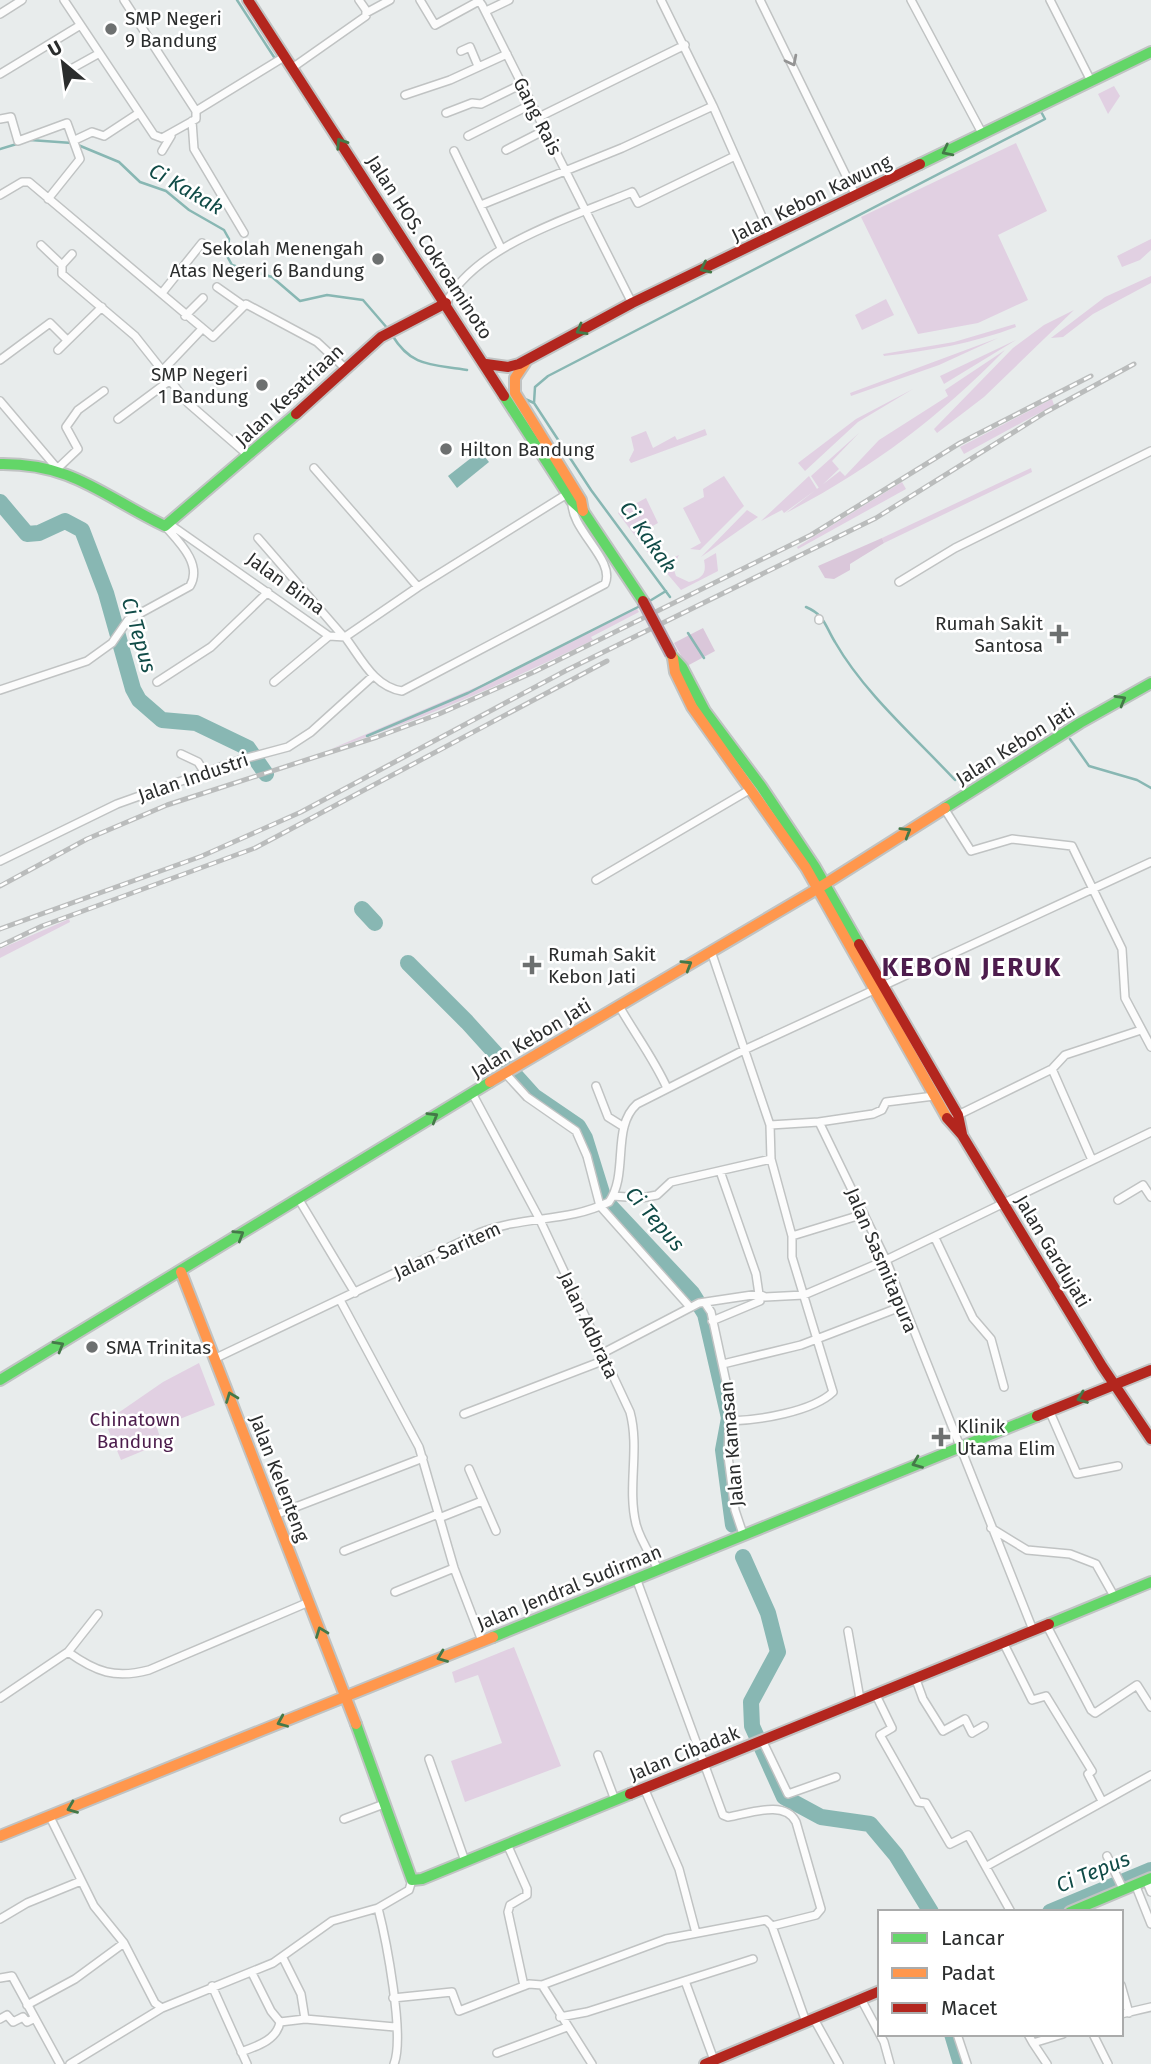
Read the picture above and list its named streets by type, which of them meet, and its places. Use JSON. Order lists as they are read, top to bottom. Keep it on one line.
{"streets":{"main road":["Jalan Kebon Kawung","Jalan HOS. Cokroaminoto","Jalan Kesatriaan","Jalan Bima","Jalan Kebon Jati","Jalan Gardujati","Jalan Kelenteng","Jalan Jendral Sudirman","Jalan Cibadak"],"street":["Gang Rais","Jalan Industri","Jalan Saritem","Jalan Sasmitapura","Jalan Adbrata","Jalan Kamasan"]},"crossings":[["Gang Rais","Jalan Kebon Kawung"],["Jalan Kebon Kawung","Jalan HOS. Cokroaminoto"],["Jalan HOS. Cokroaminoto","Jalan Kesatriaan"],["Jalan HOS. Cokroaminoto","Jalan Kebon Jati"],["Jalan HOS. Cokroaminoto","Jalan Gardujati"],["Jalan Kesatriaan","Jalan Bima"],["Jalan Kebon Jati","Jalan Gardujati"],["Jalan Kebon Jati","Jalan Adbrata"],["Jalan Kebon Jati","Jalan Kamasan"],["Jalan Kebon Jati","Jalan Kelenteng"],["Jalan Saritem","Jalan Adbrata"],["Jalan Saritem","Jalan Kamasan"],["Jalan Saritem","Jalan Kelenteng"],["Jalan Gardujati","Jalan Jendral Sudirman"],["Jalan Sasmitapura","Jalan Jendral Sudirman"],["Jalan Sasmitapura","Jalan Cibadak"],["Jalan Adbrata","Jalan Jendral Sudirman"],["Jalan Kamasan","Jalan Jendral Sudirman"],["Jalan Kelenteng","Jalan Jendral Sudirman"]],"one_way":["Jalan Kebon Kawung","Jalan Kebon Jati","Jalan Kelenteng","Jalan Jendral Sudirman"],"districts":["KEBON JERUK"],"water":["Ci Kakak","Ci Tepus"],"parks":["Chinatown Bandung"],"places":{"other":["SMP Negeri 9 Bandung","Sekolah Menengah Atas Negeri 6 Bandung","SMP Negeri 1 Bandung","Hilton Bandung","SMA Trinitas"],"health":["Rumah Sakit Santosa","Rumah Sakit Kebon Jati","Klinik Utama Elim"]},"legend":["Lancar","Padat","Macet"],"north":"top left"}
